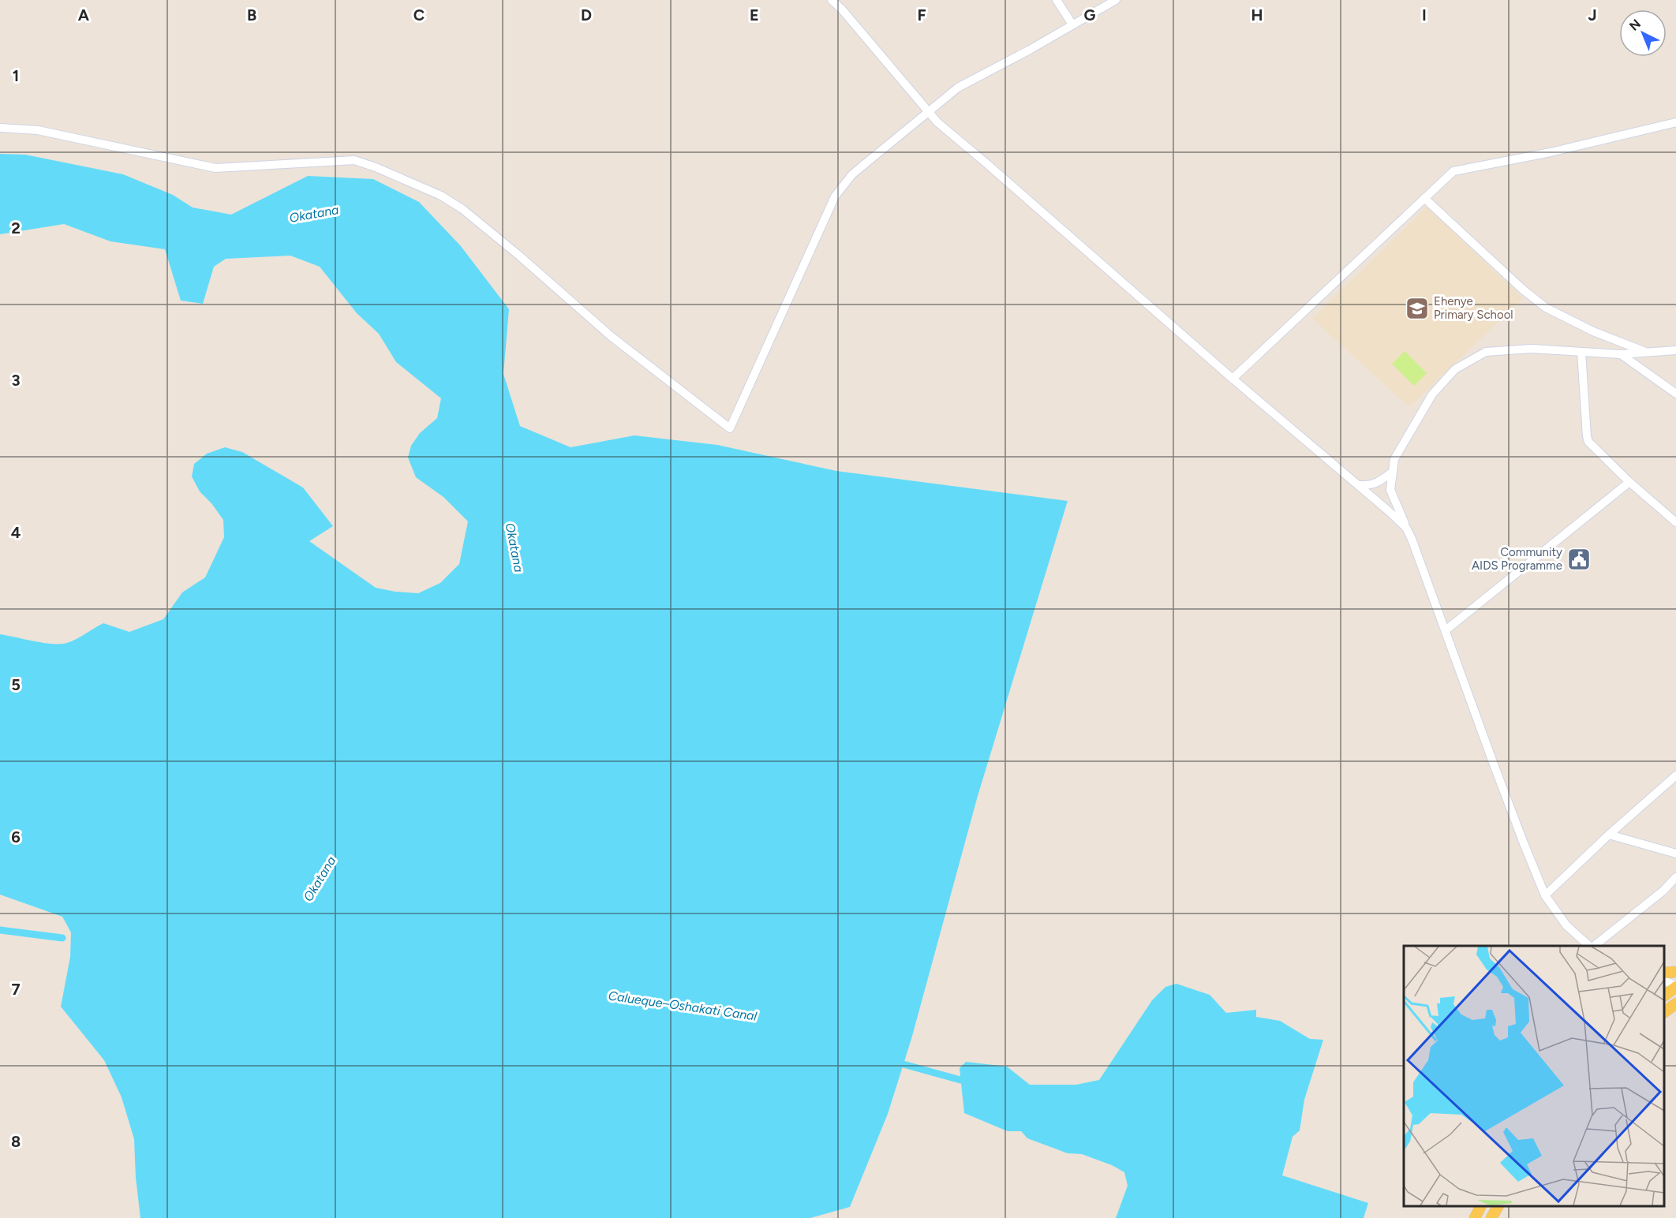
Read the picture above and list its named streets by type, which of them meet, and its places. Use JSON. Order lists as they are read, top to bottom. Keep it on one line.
{"water":["Okatana","Calueque–Oshakati Canal"],"places":{"school or university":["Ehenye Primary School"],"public building":["Community AIDS Programme"]},"north":"top left","grid":{"columns":["A","B","C","D","E","F","G","H","I","J"],"rows":["1","2","3","4","5","6","7","8"]}}
